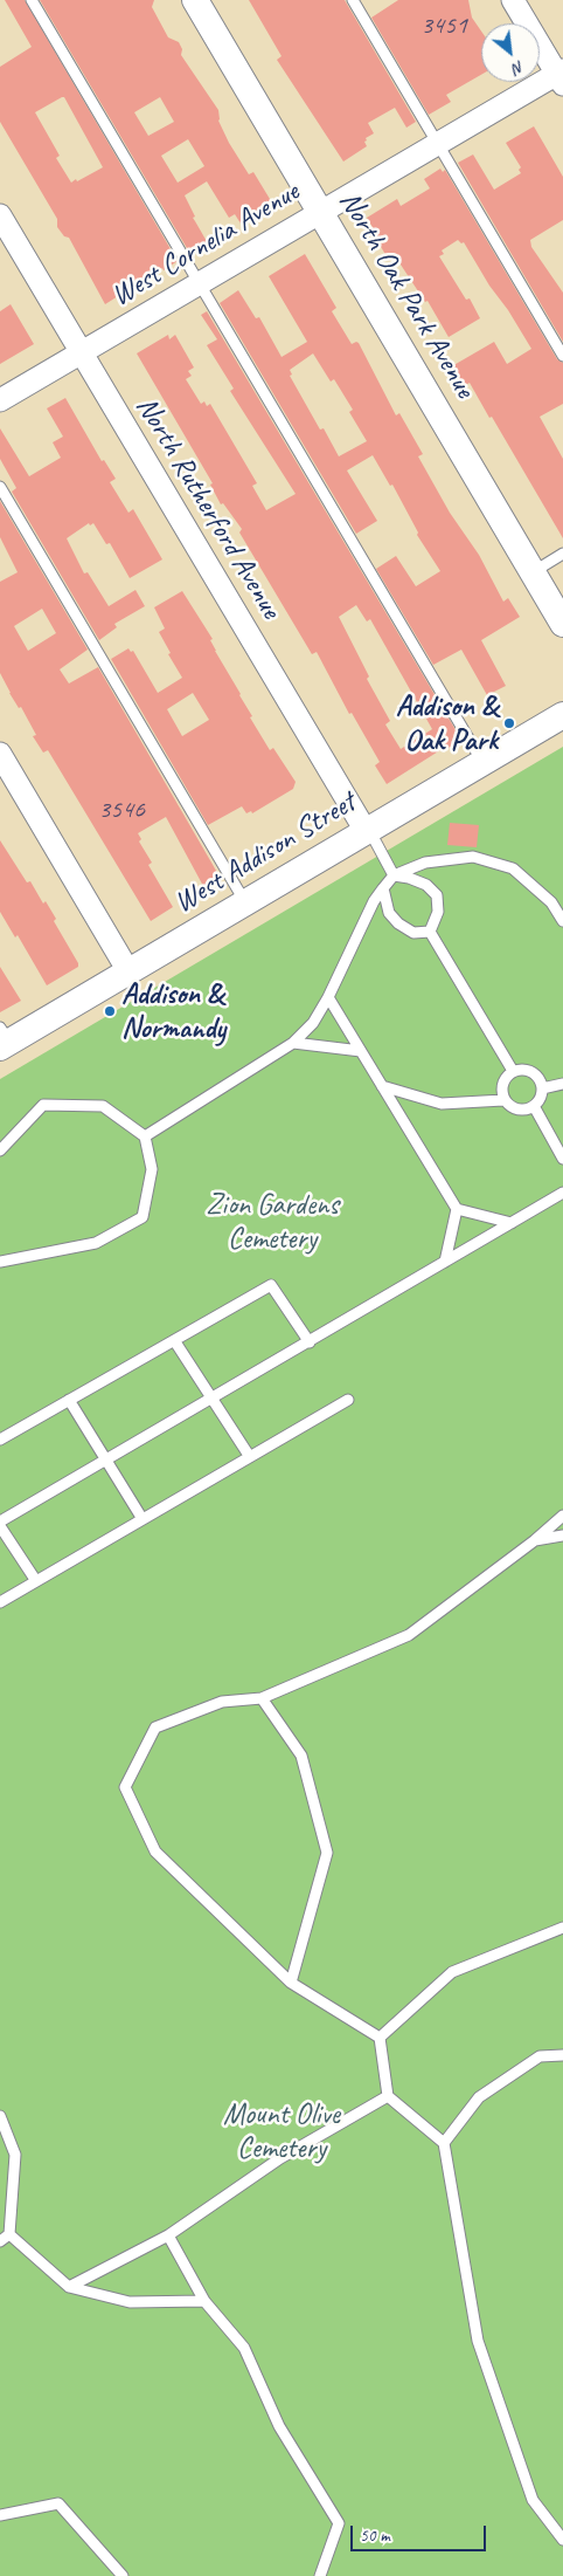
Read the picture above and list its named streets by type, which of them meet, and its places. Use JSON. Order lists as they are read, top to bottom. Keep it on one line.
{"streets":{"street":["West Cornelia Avenue","North Oak Park Avenue","North Rutherford Avenue","West Addison Street"]},"crossings":[["West Cornelia Avenue","North Oak Park Avenue"],["West Cornelia Avenue","North Rutherford Avenue"],["North Rutherford Avenue","West Addison Street"]],"parks":["Zion Gardens Cemetery","Mount Olive Cemetery"],"places":["Addison & Oak Park","Addison & Normandy"],"house_numbers":["3451","3546"],"scale_bar":"50 m","north":"bottom right"}
